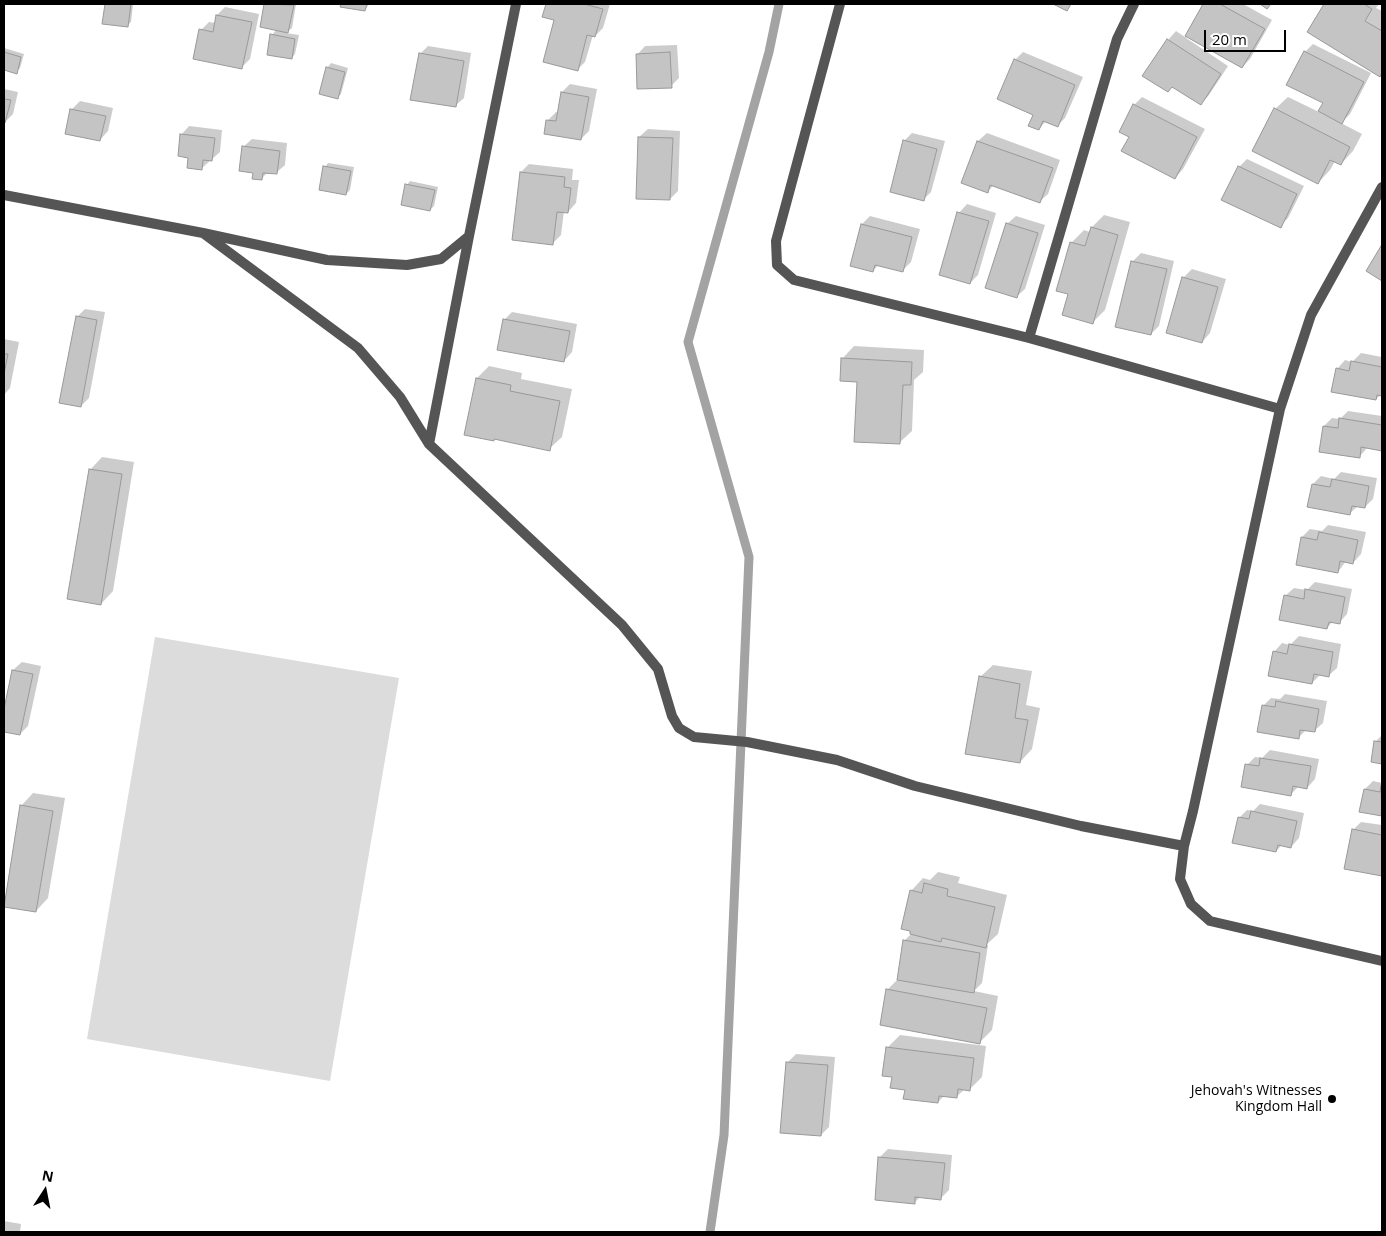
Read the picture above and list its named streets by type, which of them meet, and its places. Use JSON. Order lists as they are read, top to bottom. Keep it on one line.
{"places":["Jehovah's Witnesses Kingdom Hall"],"scale_bar":"20 m","north":"top"}
